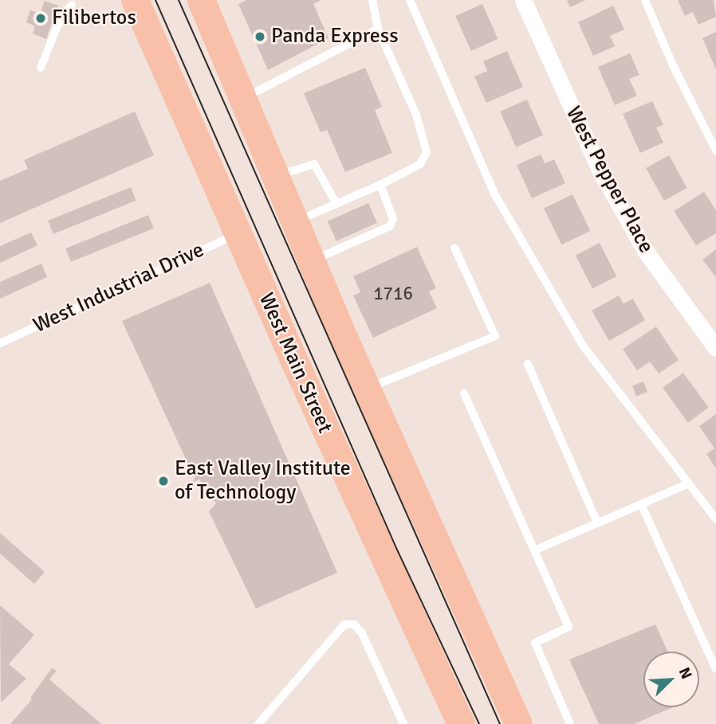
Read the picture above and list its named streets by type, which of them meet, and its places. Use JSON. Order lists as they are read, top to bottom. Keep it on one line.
{"streets":{"main road":["West Main Street"],"street":["West Pepper Place"],"lane":["West Industrial Drive"]},"crossings":[["West Industrial Drive","West Main Street"]],"places":["Filibertos","Panda Express","East Valley Institute of Technology"],"house_numbers":["1716"],"north":"top right"}
